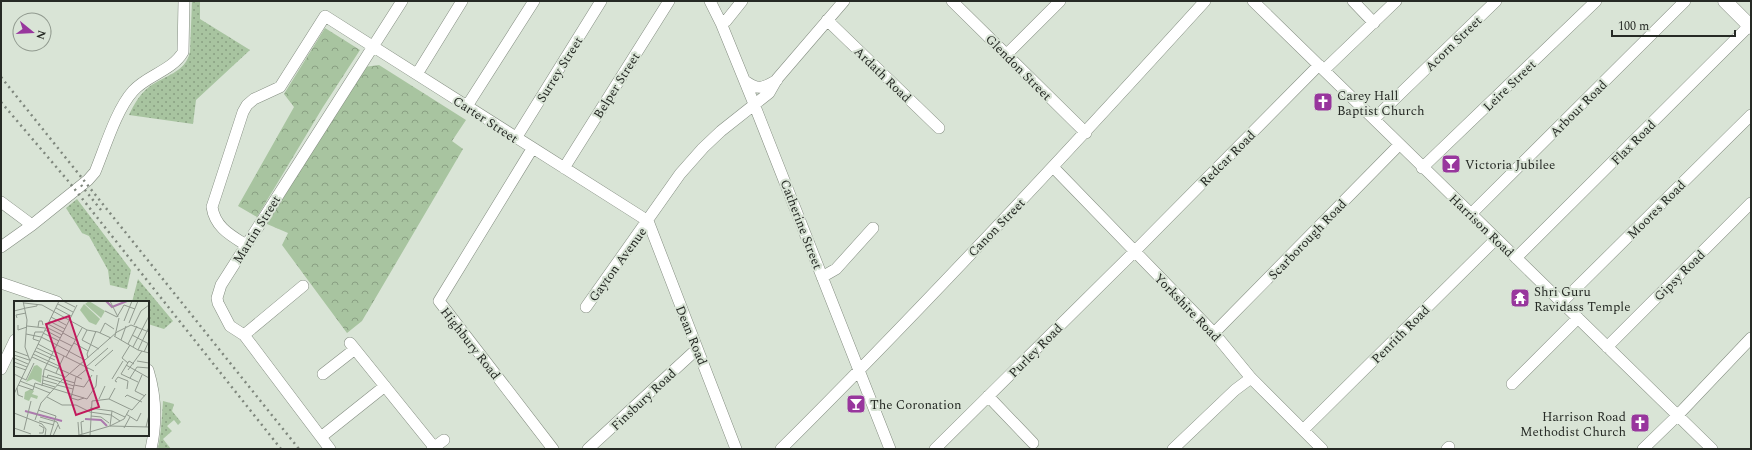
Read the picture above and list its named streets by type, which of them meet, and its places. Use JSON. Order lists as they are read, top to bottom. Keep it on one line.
{"streets":{"street":["Acorn Street","Glendon Street","Surrey Street","Ardath Road","Belper Street","Leire Street","Arbour Road","Carter Street","Flax Road","Redcar Road","Moores Road","Catherine Street","Harrison Road","Canon Street","Martin Street","Scarborough Road","Gayton Avenue","Gipsy Road","Yorkshire Road","Penrith Road","Dean Road","Highbury Road","Purley Road","Finsbury Road"]},"crossings":[["Acorn Street","Harrison Road"],["Glendon Street","Canon Street"],["Surrey Street","Carter Street"],["Ardath Road","Gayton Avenue"],["Belper Street","Carter Street"],["Leire Street","Harrison Road"],["Arbour Road","Harrison Road"],["Carter Street","Martin Street"],["Carter Street","Gayton Avenue"],["Carter Street","Dean Road"],["Carter Street","Highbury Road"],["Flax Road","Harrison Road"],["Redcar Road","Harrison Road"],["Redcar Road","Yorkshire Road"],["Redcar Road","Purley Road"],["Moores Road","Harrison Road"],["Catherine Street","Canon Street"],["Catherine Street","Gayton Avenue"],["Harrison Road","Scarborough Road"],["Harrison Road","Gipsy Road"],["Harrison Road","Penrith Road"],["Canon Street","Yorkshire Road"],["Scarborough Road","Yorkshire Road"],["Gayton Avenue","Dean Road"],["Yorkshire Road","Penrith Road"],["Yorkshire Road","Purley Road"],["Dean Road","Finsbury Road"]],"places":{"church":["Carey Hall Baptist Church","Harrison Road Methodist Church"],"bar":["Victoria Jubilee","The Coronation"],"temple":["Shri Guru Ravidass Temple"]},"scale_bar":"100 m","north":"right"}
